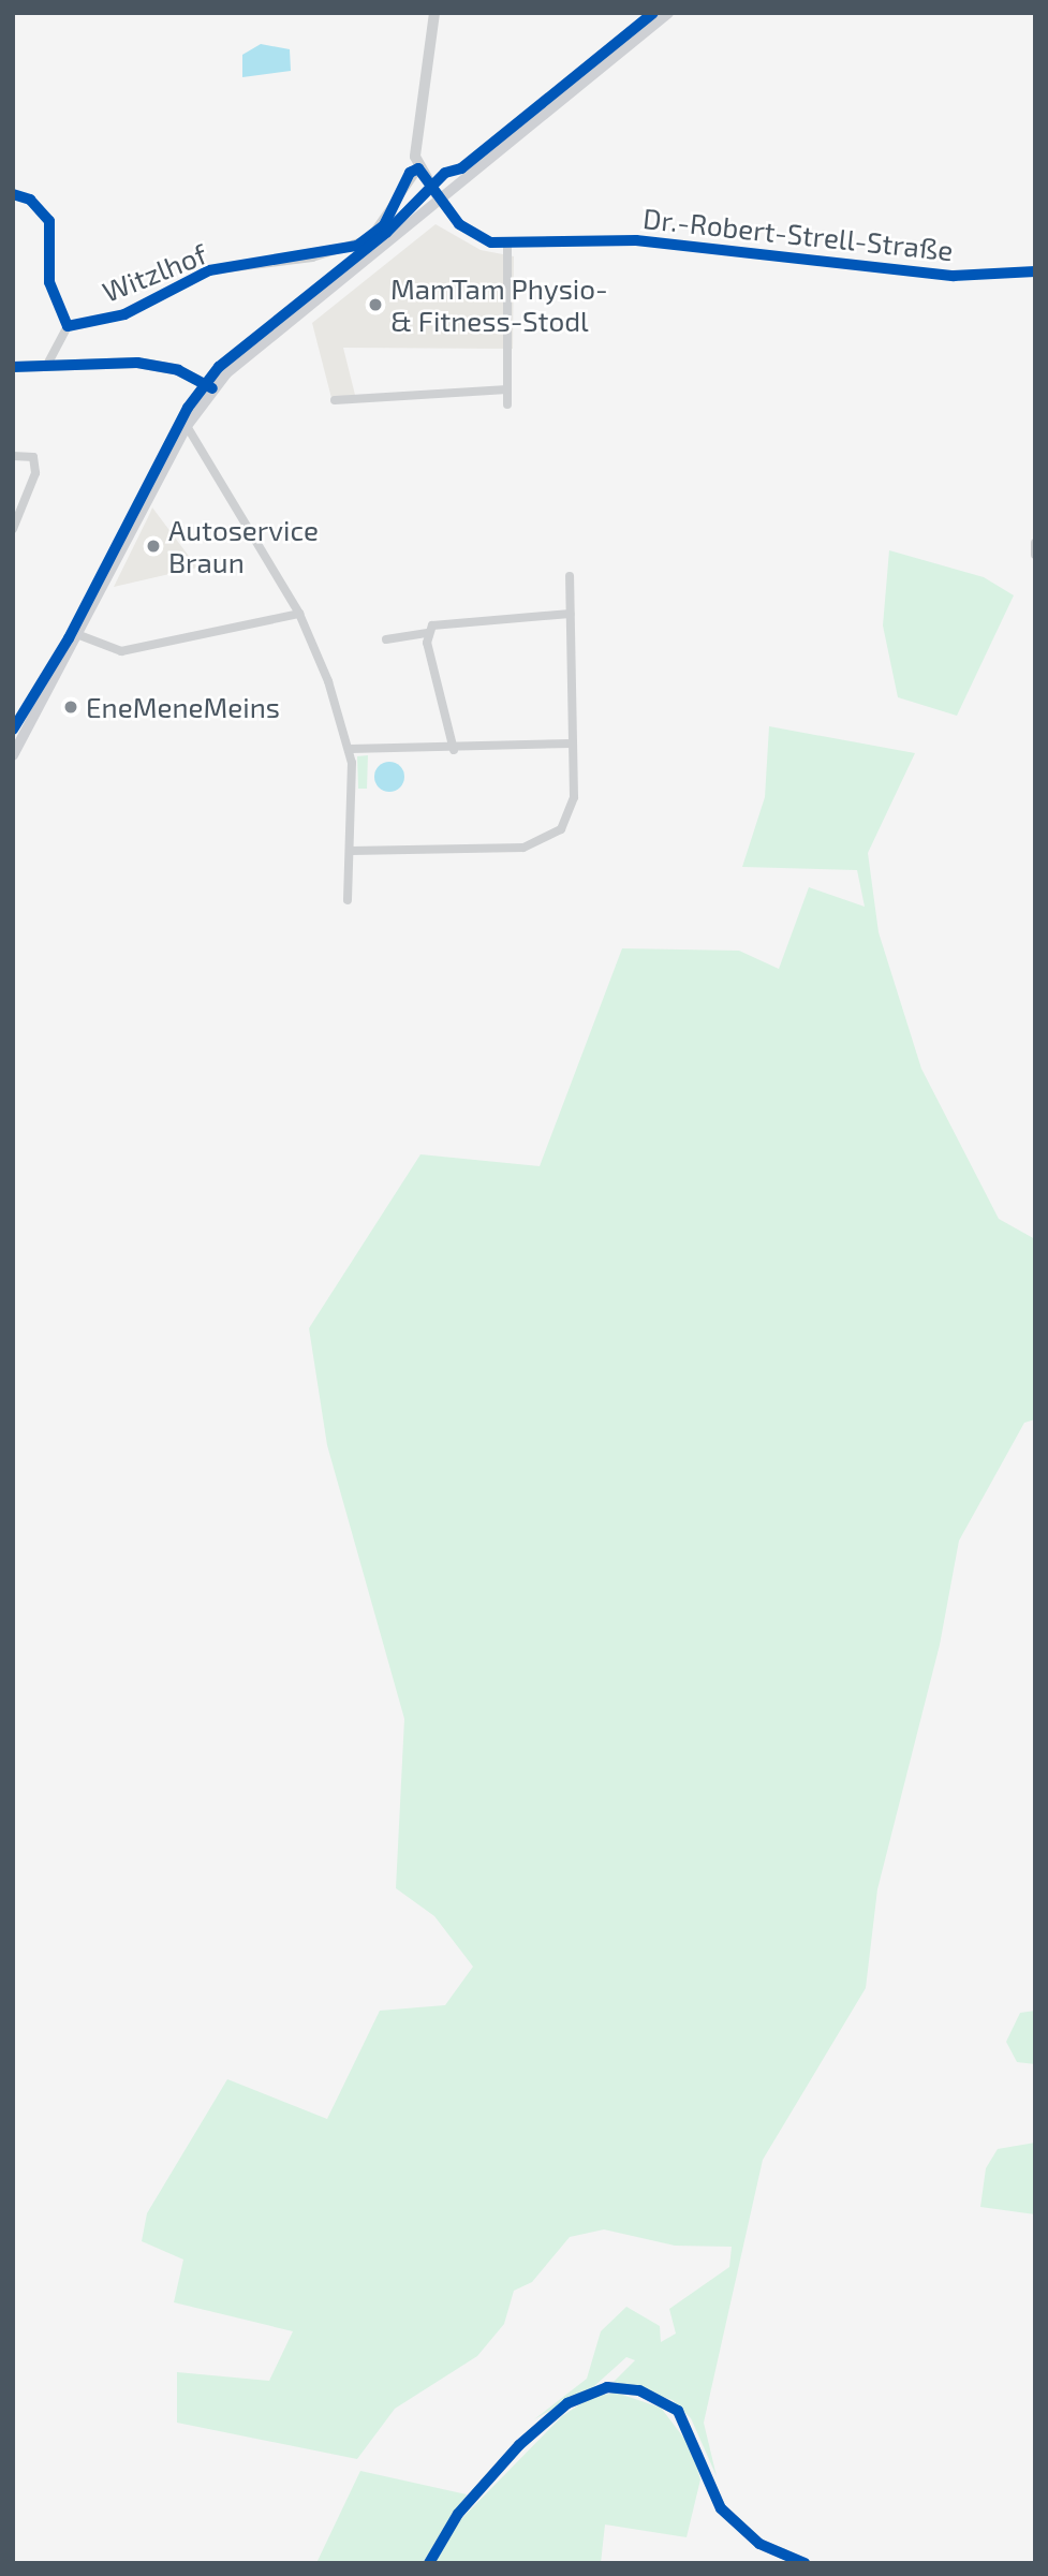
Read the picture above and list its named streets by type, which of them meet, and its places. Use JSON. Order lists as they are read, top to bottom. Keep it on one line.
{"streets":{"street":["Dr.-Robert-Strell-Straße","Witzlhof"]},"places":["MamTam Physio- & Fitness-Stodl","Autoservice Braun","EneMeneMeins"]}
